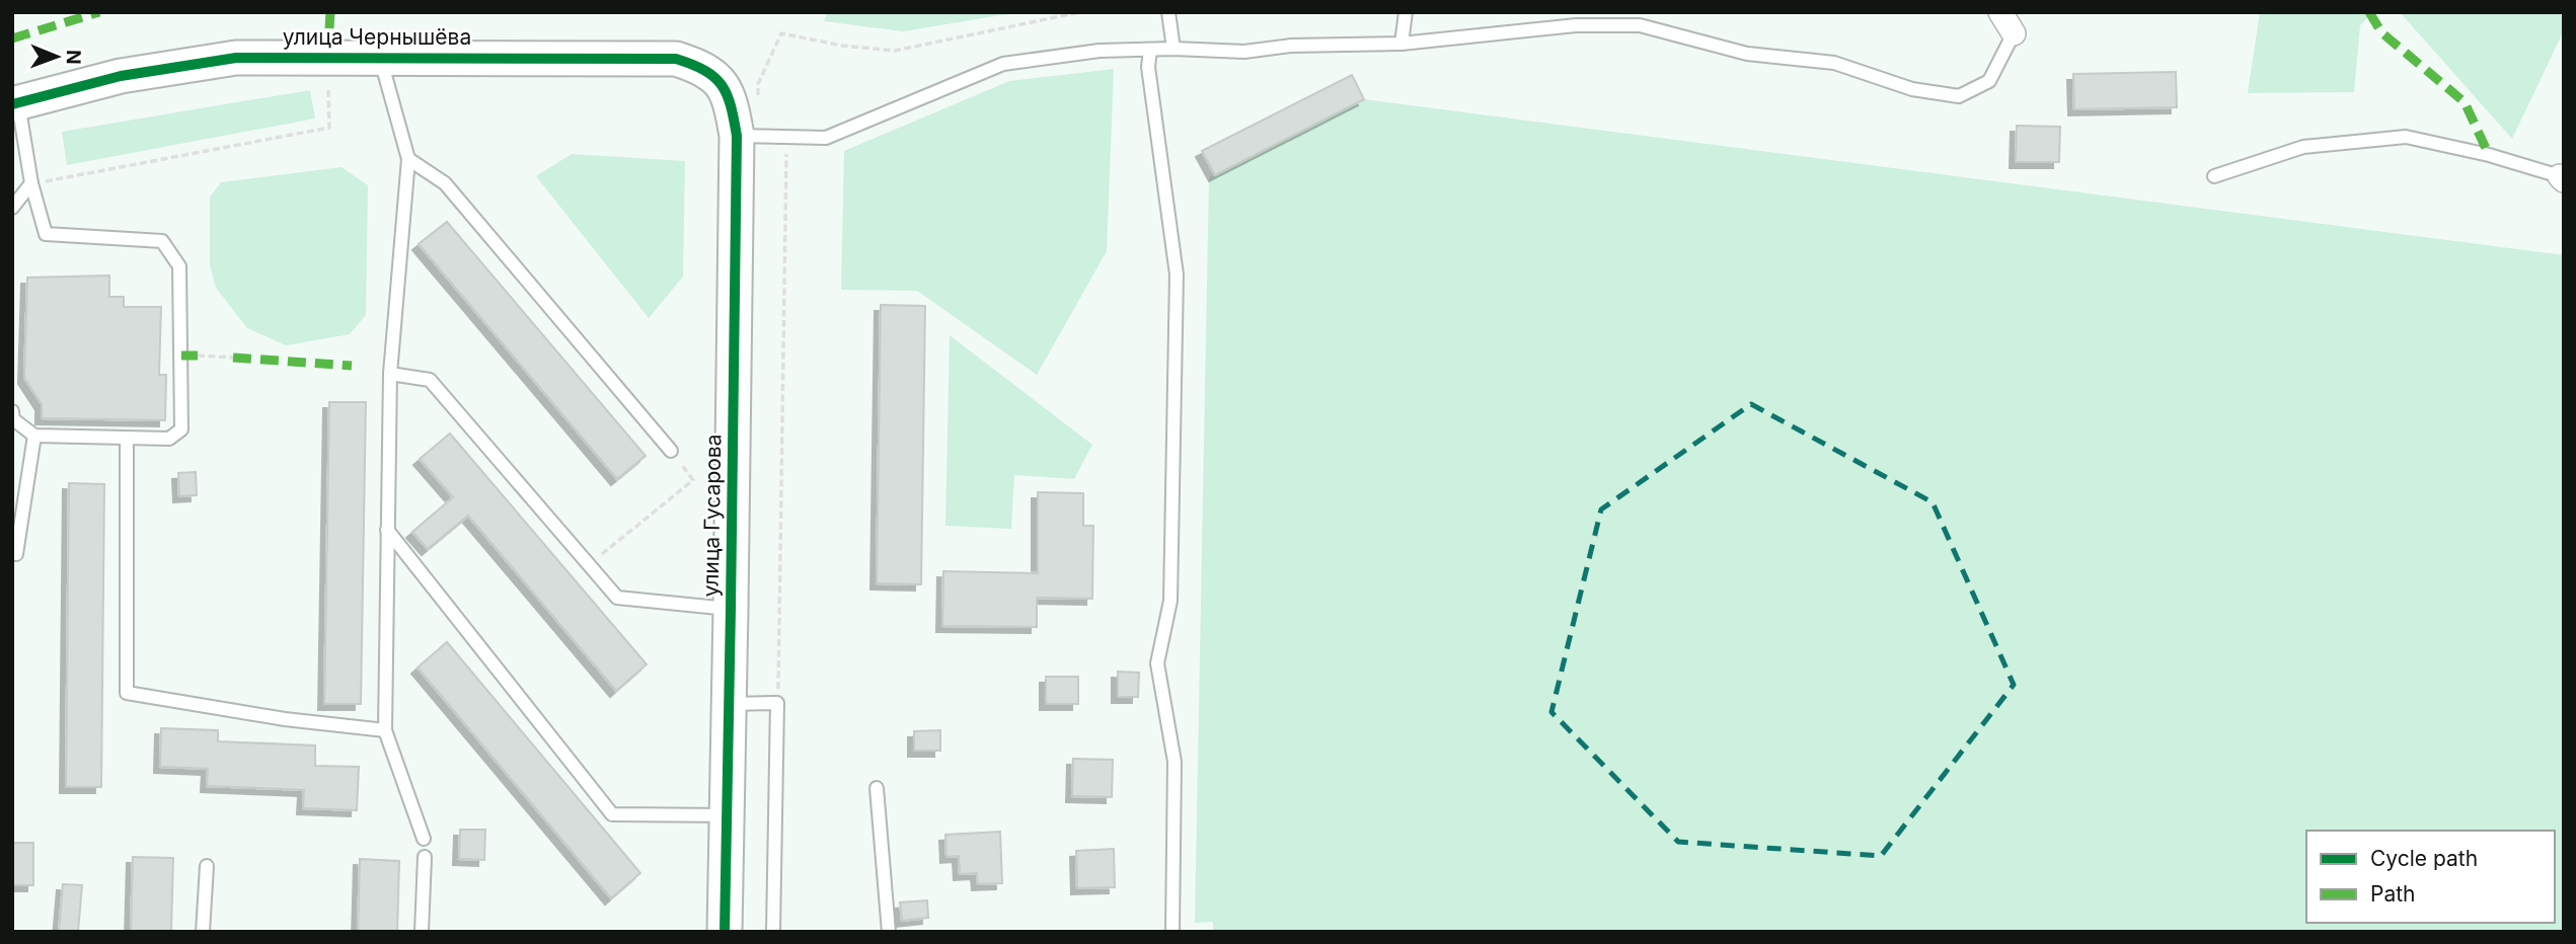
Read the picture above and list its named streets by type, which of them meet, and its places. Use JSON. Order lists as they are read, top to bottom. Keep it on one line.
{"streets":{"street":["улица Чернышёва","улица Гусарова"]},"crossings":[["улица Чернышёва","улица Гусарова"]],"legend":["Cycle path","Path"],"north":"right"}
